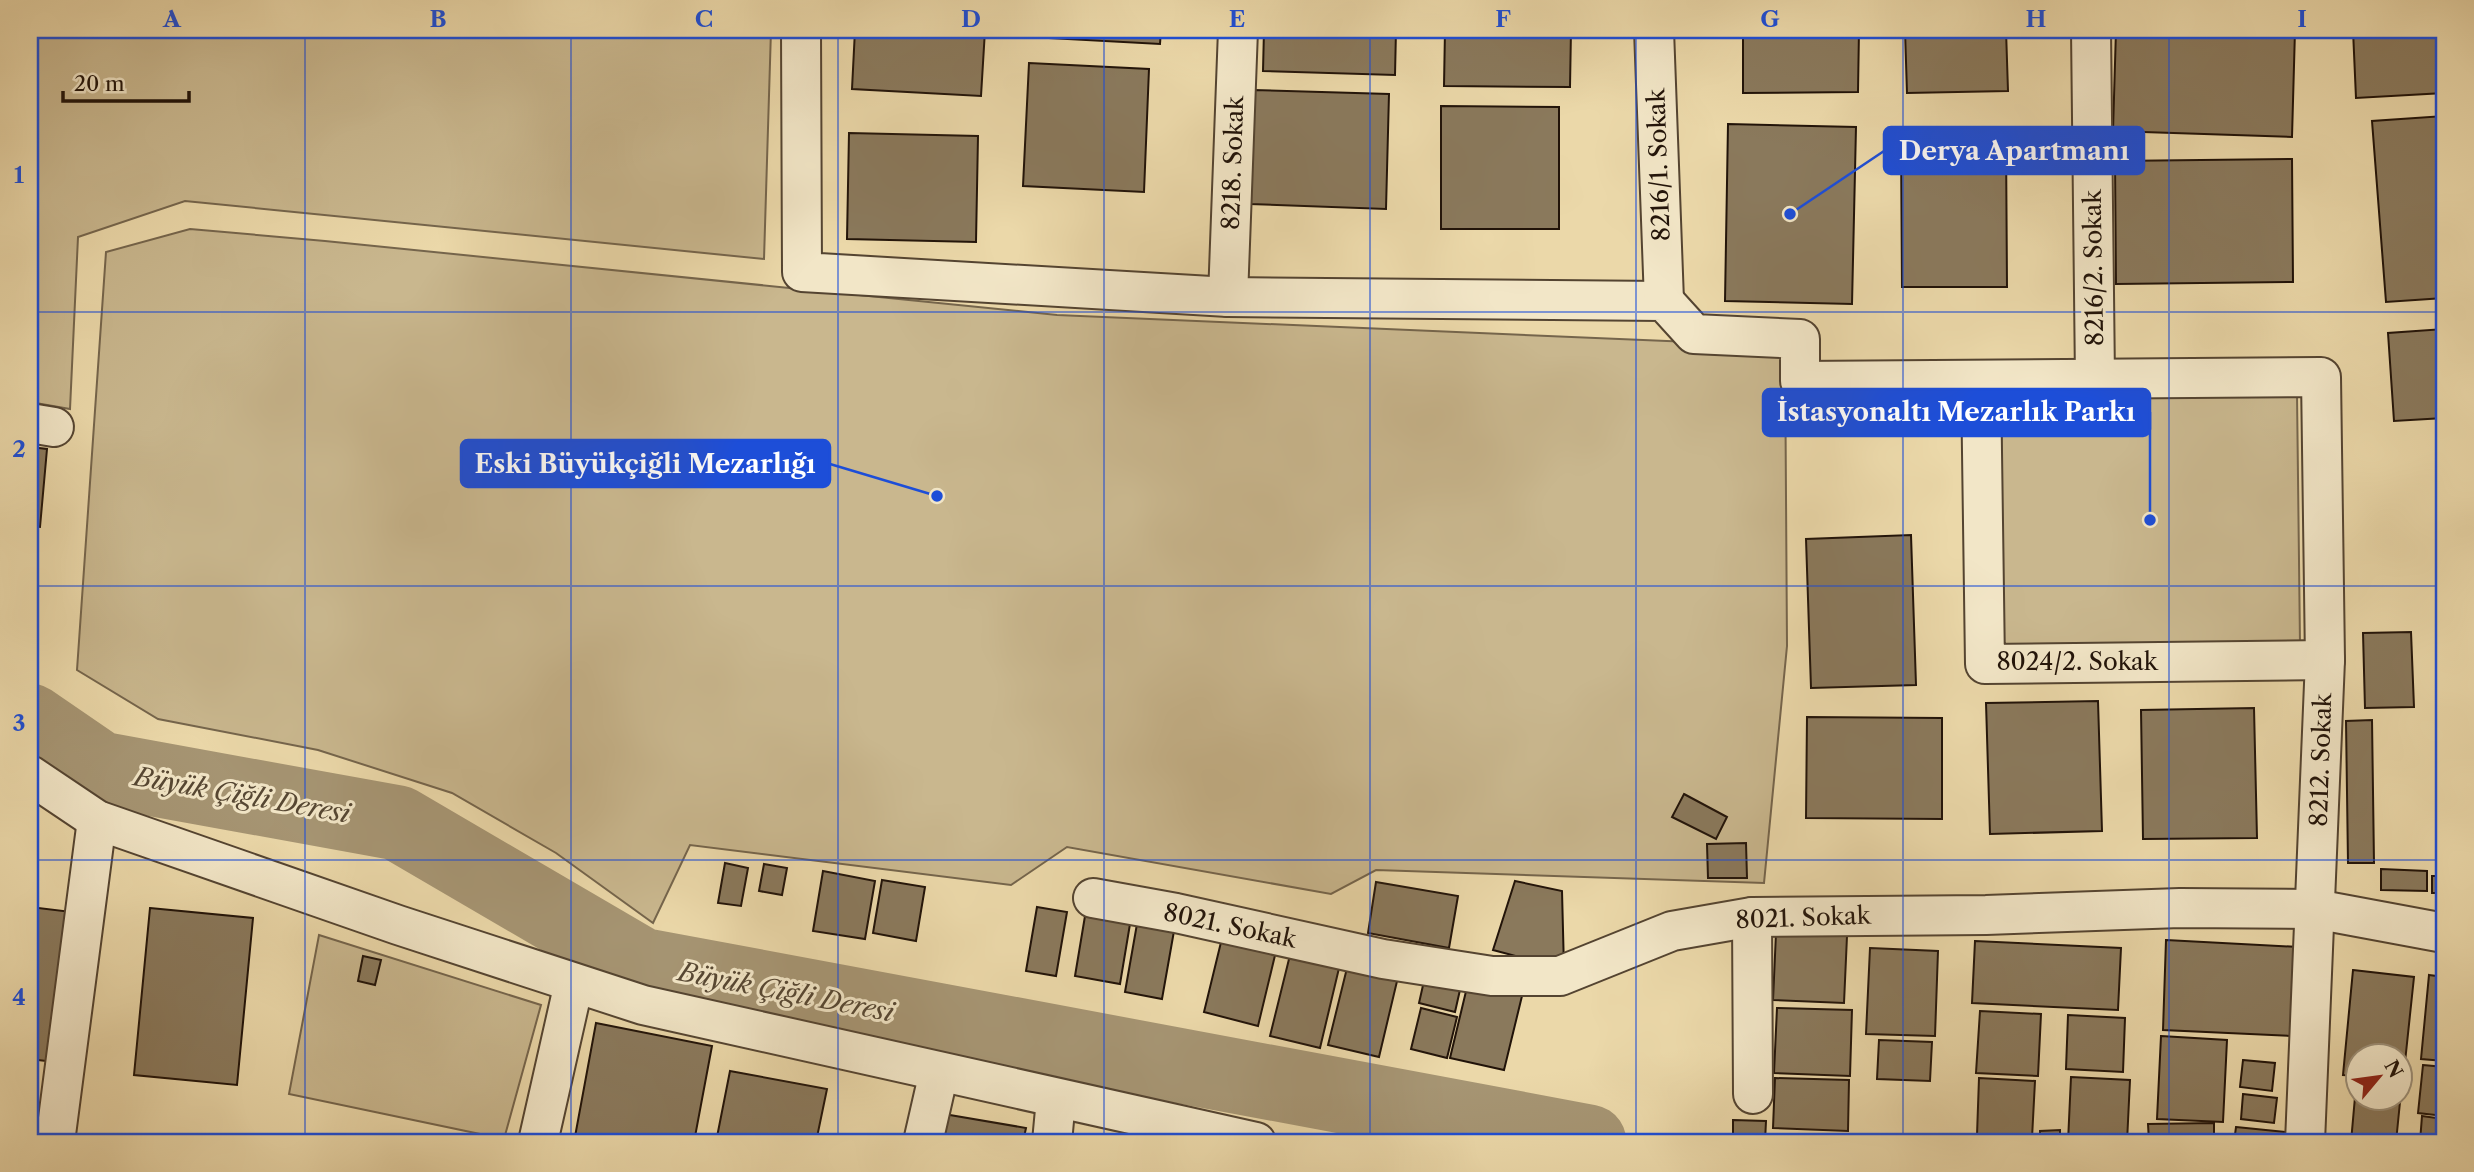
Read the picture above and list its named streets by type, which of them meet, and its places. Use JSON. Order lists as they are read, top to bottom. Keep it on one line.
{"streets":{"street":["8218. Sokak","8216/1. Sokak","8216/2. Sokak","8024/2. Sokak","8212. Sokak","8021. Sokak"]},"crossings":[["8216/2. Sokak","8212. Sokak"],["8024/2. Sokak","8212. Sokak"],["8212. Sokak","8021. Sokak"]],"water":["Büyük Çiğli Deresi"],"places":["Derya Apartmanı","Eski Büyükçiğli Mezarlığı","İstasyonaltı Mezarlık Parkı"],"scale_bar":"20 m","north":"top right","grid":{"columns":["A","B","C","D","E","F","G","H","I"],"rows":["1","2","3","4"]}}
